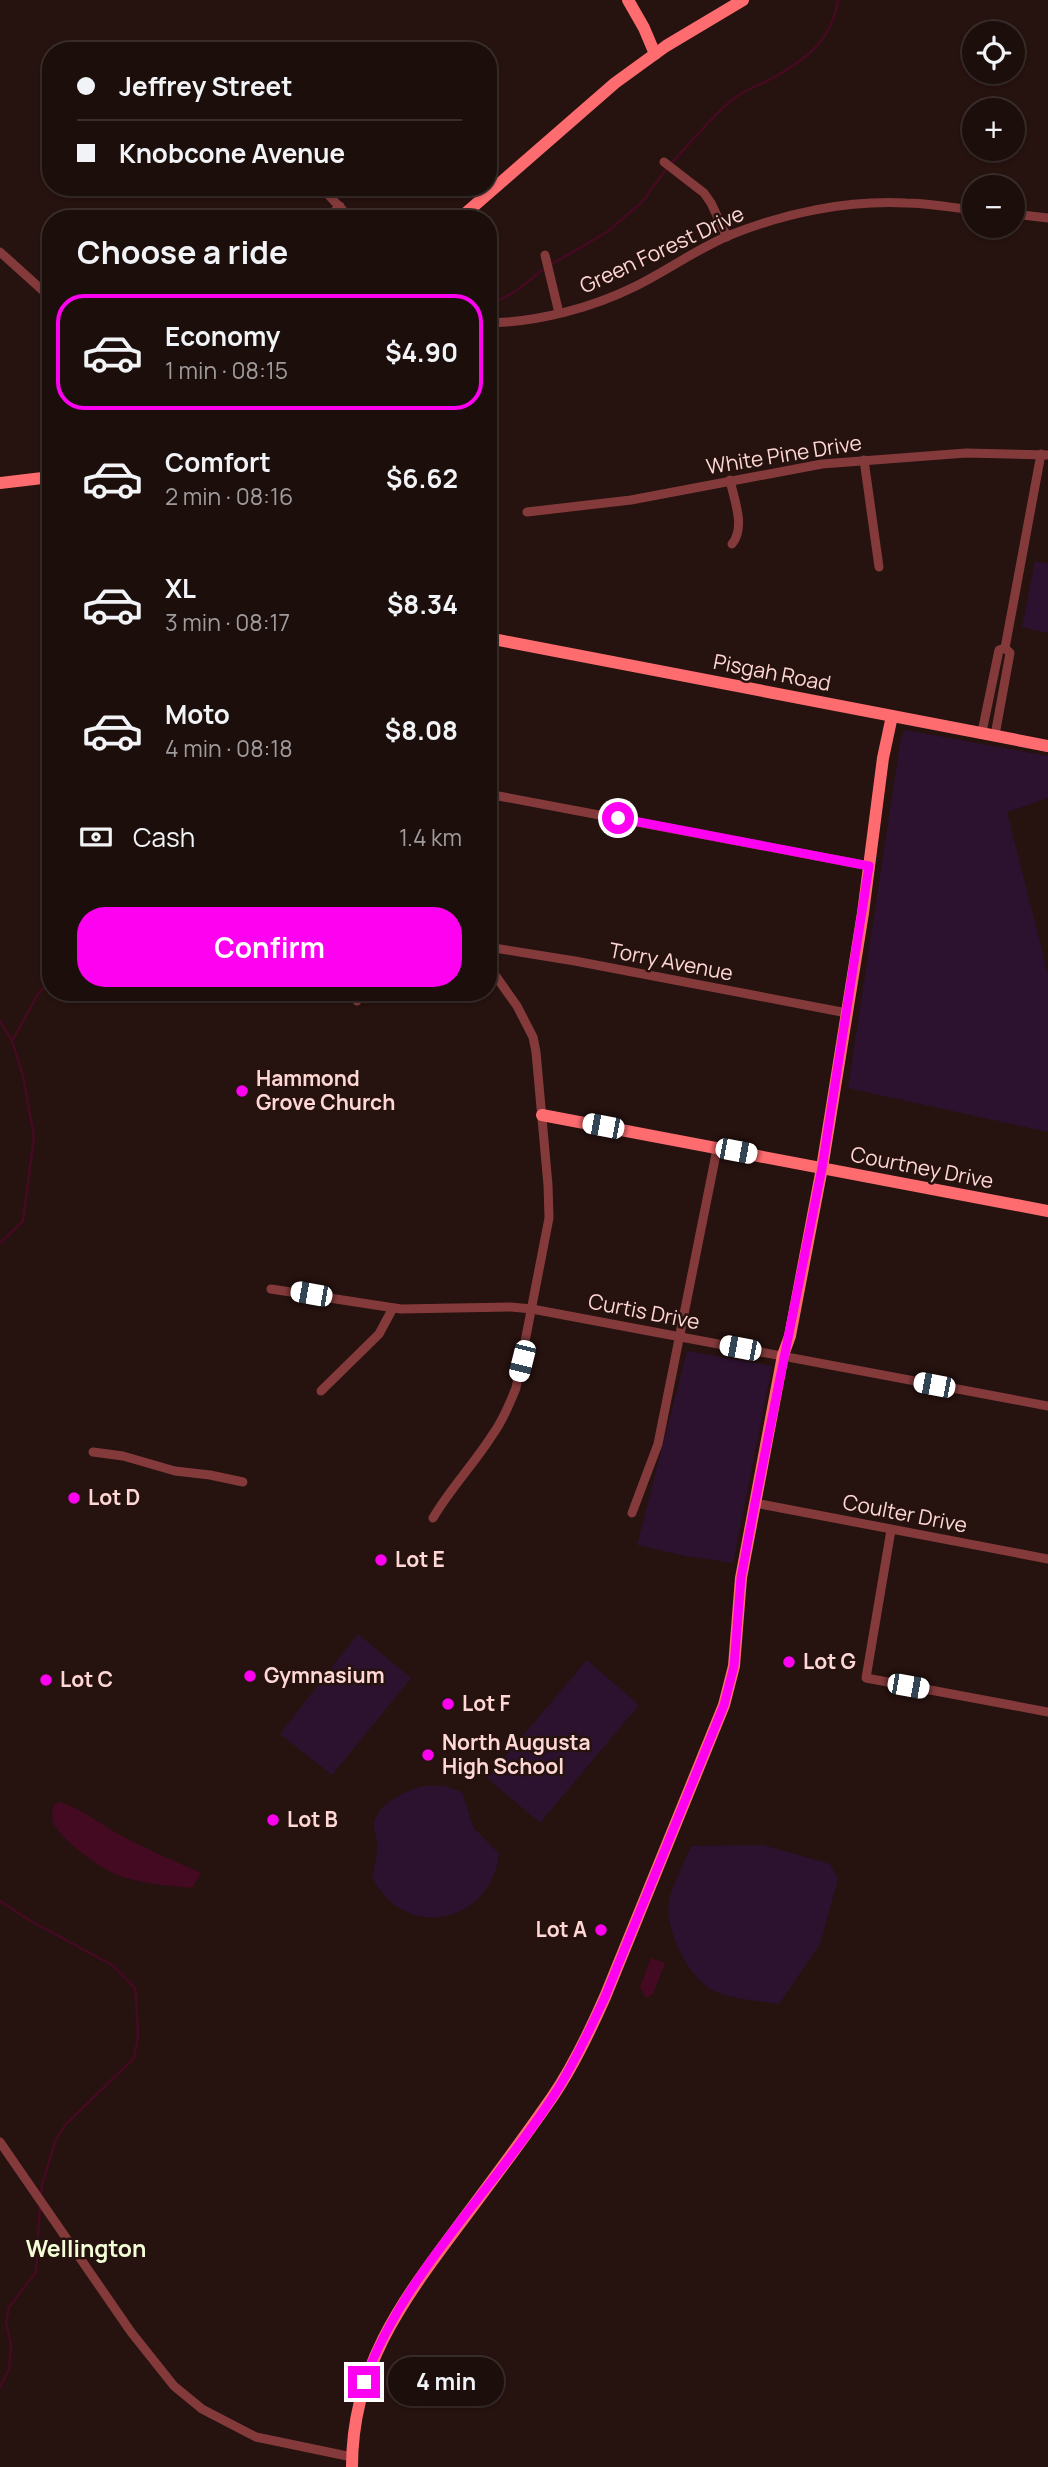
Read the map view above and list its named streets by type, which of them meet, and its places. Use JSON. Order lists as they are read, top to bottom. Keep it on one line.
{"streets":{"street":["Green Forest Drive","White Pine Drive","Pisgah Road","Torry Avenue","Courtney Drive","Curtis Drive","Coulter Drive"]},"districts":["Wellington"],"places":["Hammond Grove Church","Lot D","Lot E","Lot G","Gymnasium","Lot C","Lot F","North Augusta High School","Lot B","Lot A"],"page":{"map_buttons":["+","−"],"banner":["Jeffrey Street","Knobcone Avenue"],"heading":"Choose a ride","list":[{"name":"Economy","note":"1 min · 08:15","value":"$4.90"},{"name":"Comfort","note":"2 min · 08:16","value":"$6.62"},{"name":"XL","note":"3 min · 08:17","value":"$8.34"},{"name":"Moto","note":"4 min · 08:18","value":"$8.08"}],"pay":["Cash","1.4 km"],"buttons":"Confirm","bubble":"4 min"}}
